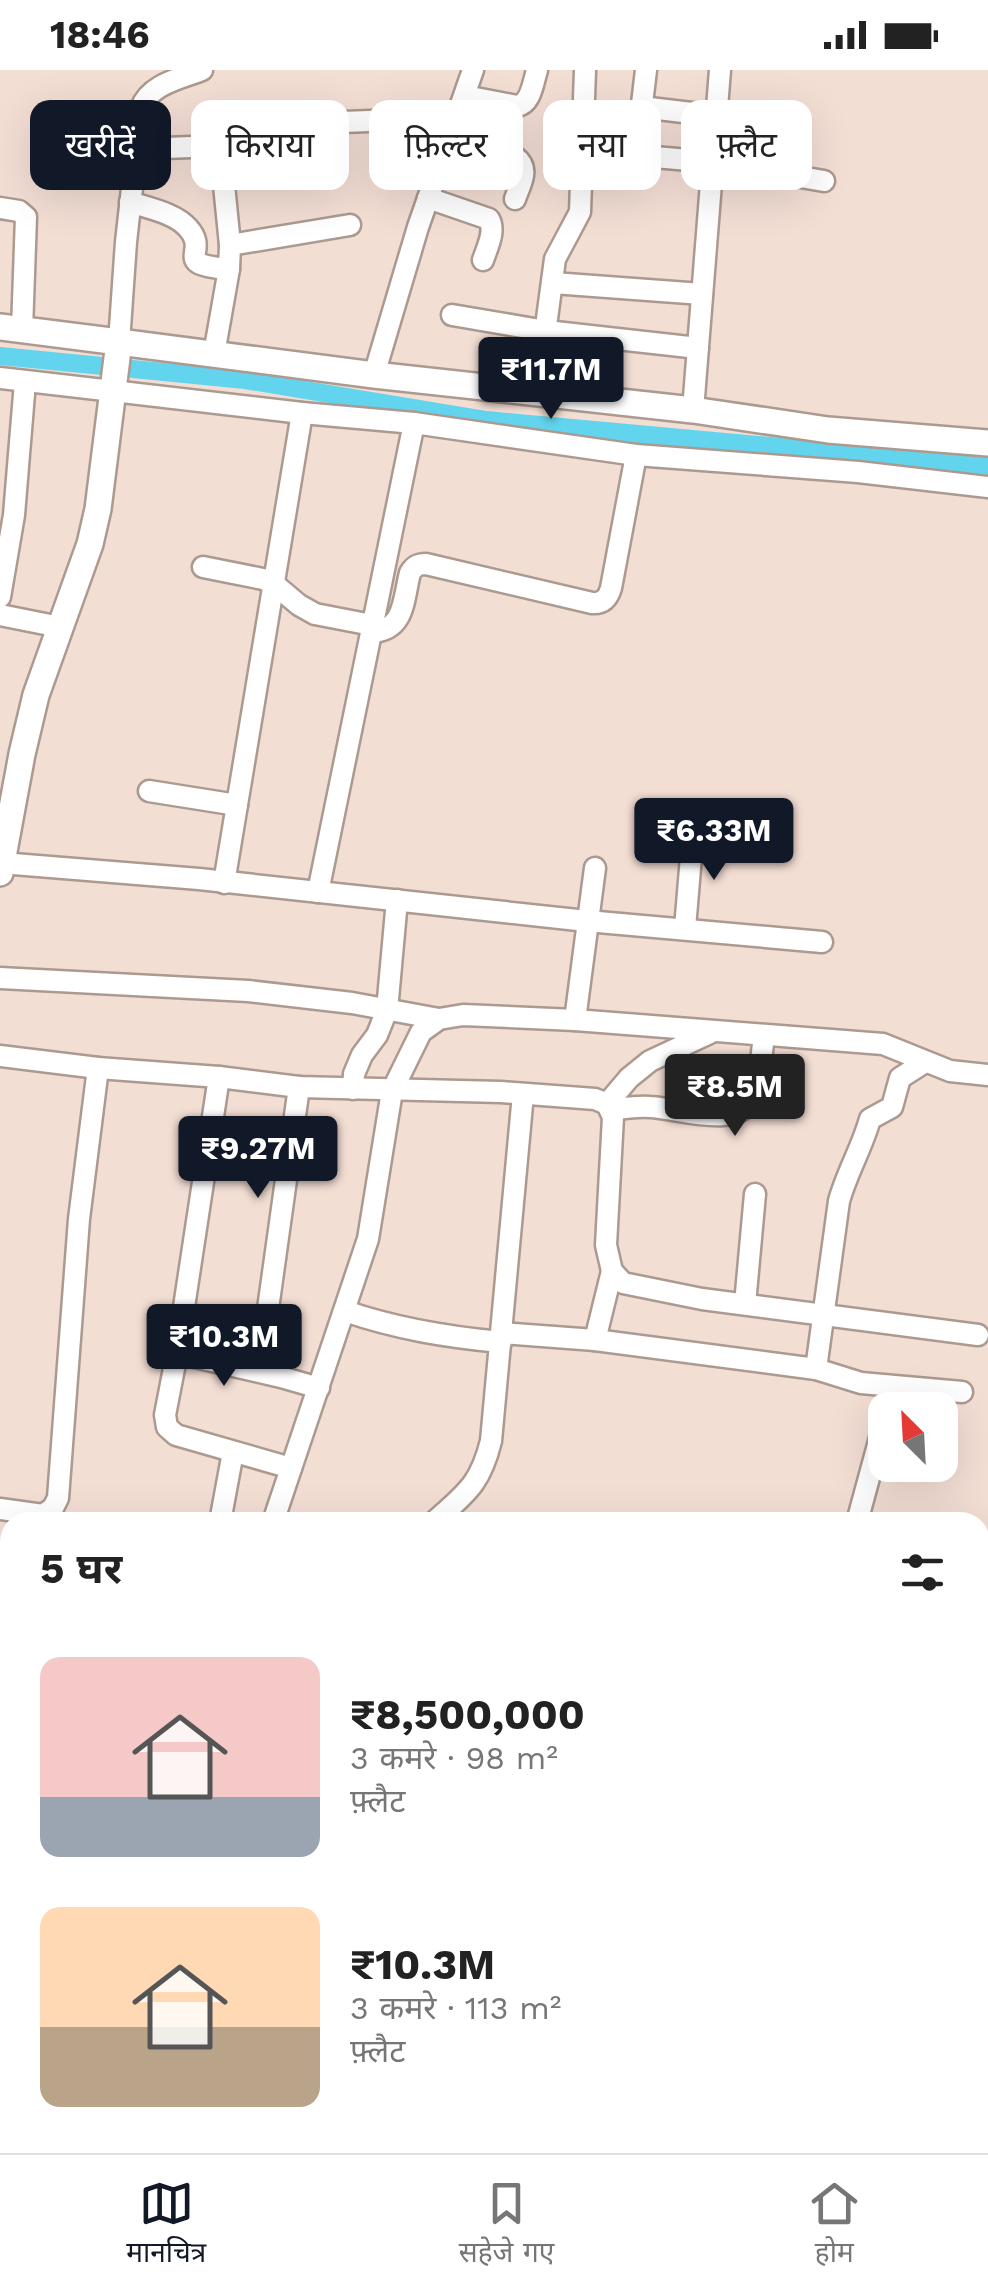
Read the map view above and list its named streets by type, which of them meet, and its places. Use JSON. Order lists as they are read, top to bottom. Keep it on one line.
{"north":"top left","page":{"status":"18:46","chip":["खरीदें","किराया","फ़िल्टर","नया","फ़्लैट"],"price":["₹11.7M","₹6.33M","₹8.5M","₹9.27M","₹10.3M"],"heading":"5 घर","list":[{"name":"₹8,500,000","note":"3 कमरे · 98 m² · फ़्लैट"},{"name":"₹10.3M","note":"3 कमरे · 113 m² · फ़्लैट"}],"tabs":["मानचित्र","सहेजे गए","होम"]}}
